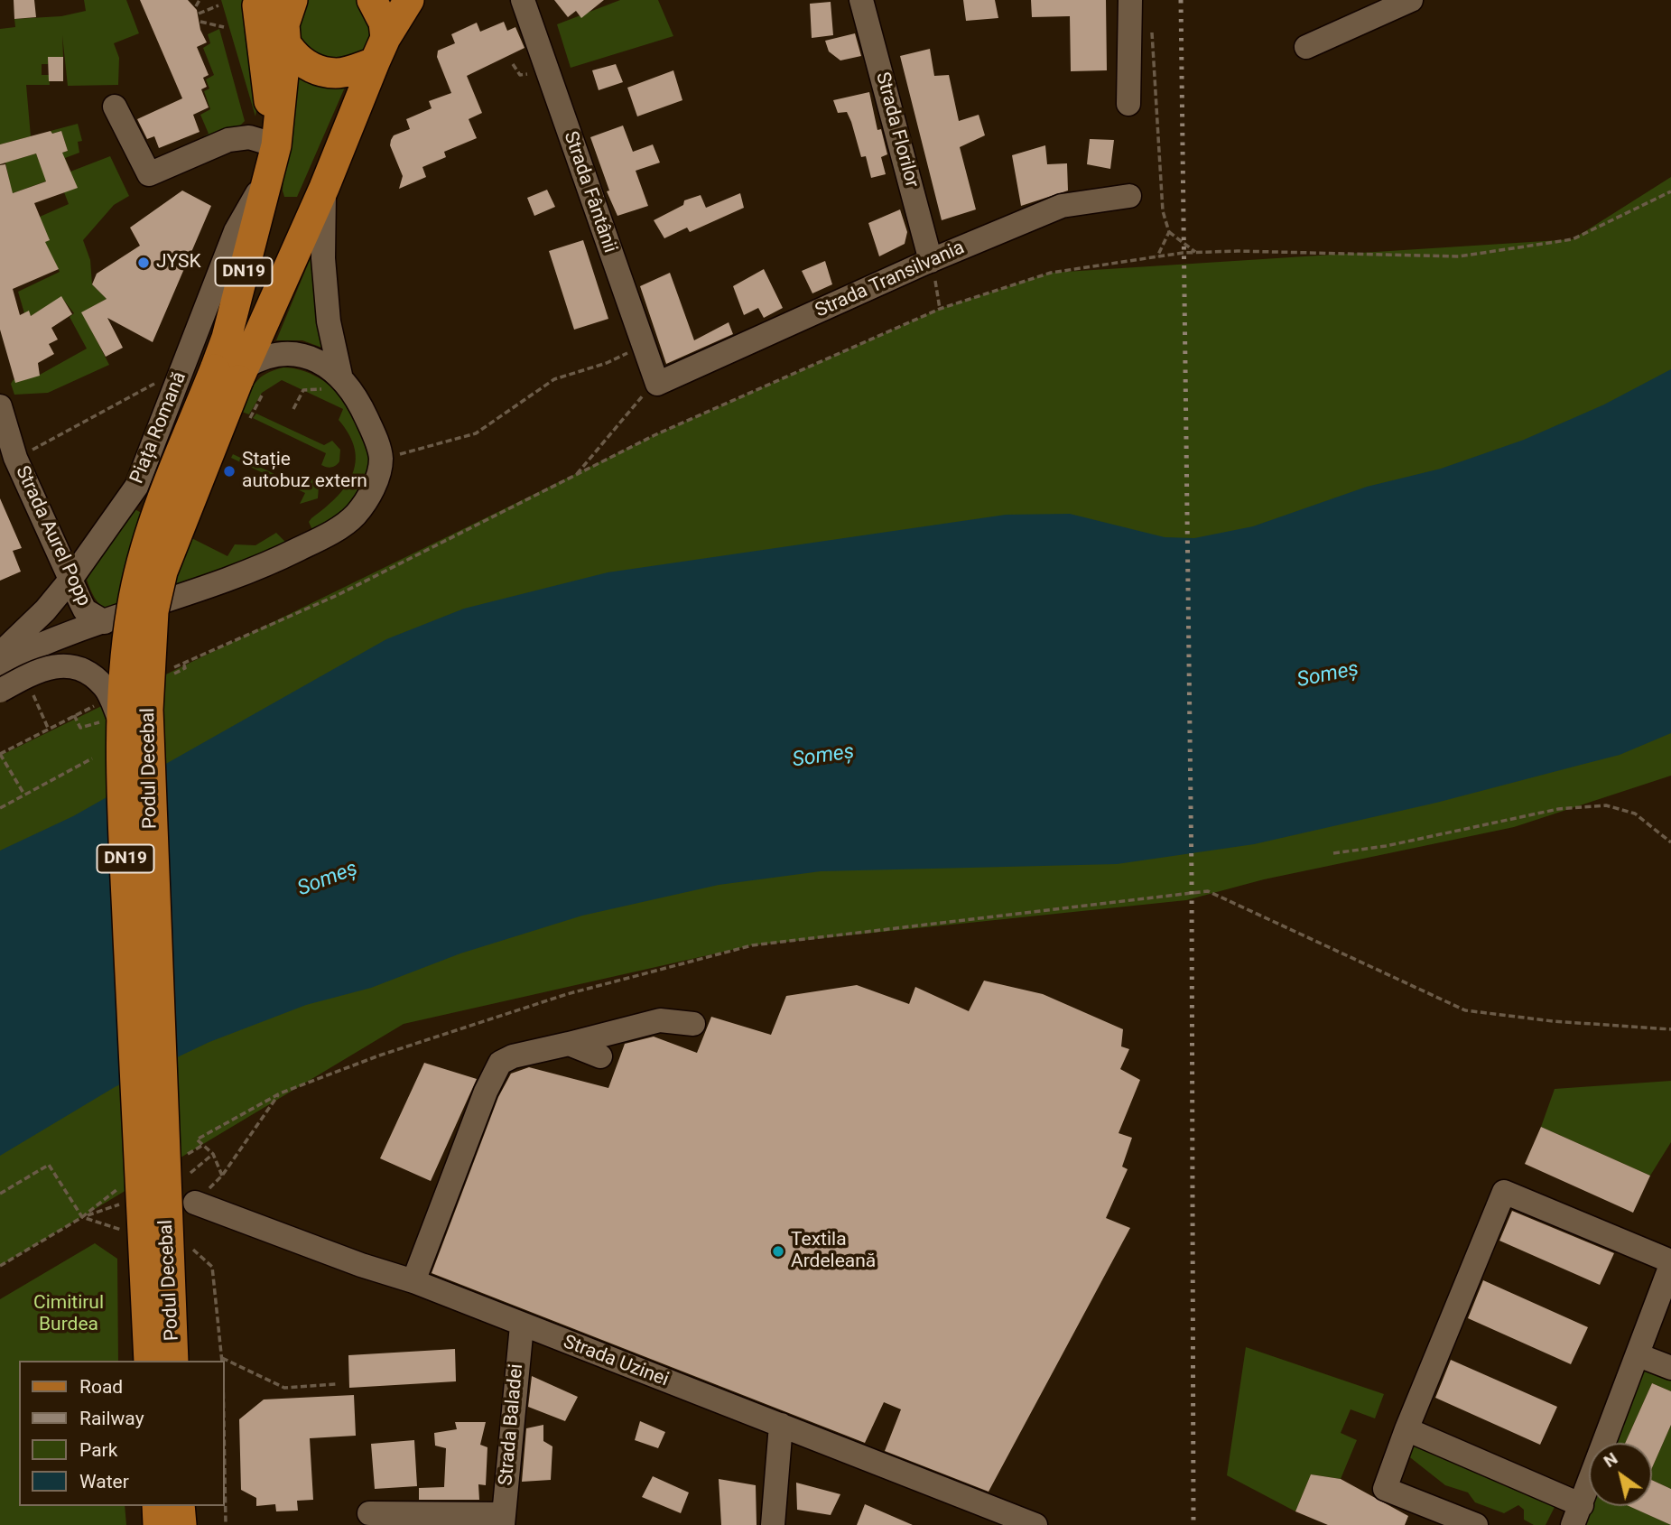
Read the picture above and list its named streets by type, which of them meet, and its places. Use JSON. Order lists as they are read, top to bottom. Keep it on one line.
{"streets":{"main road":["DN19","Piața Romană","Podul Decebal"],"street":["Strada Florilor","Strada Fântânii","Strada Transilvania","Strada Aurel Popp","Strada Uzinei","Strada Baladei"]},"crossings":[["Strada Florilor","Strada Transilvania"],["Strada Fântânii","Strada Transilvania"],["DN19","Piața Romană"],["DN19","Podul Decebal"],["Piața Romană","Strada Aurel Popp"],["Piața Romană","Podul Decebal"],["Strada Uzinei","Strada Baladei"]],"water":["Someș"],"parks":["Cimitirul Burdea"],"places":["JYSK","Stație autobuz extern","Textila Ardeleană"],"legend":["Road","Railway","Park","Water"],"north":"top left"}
